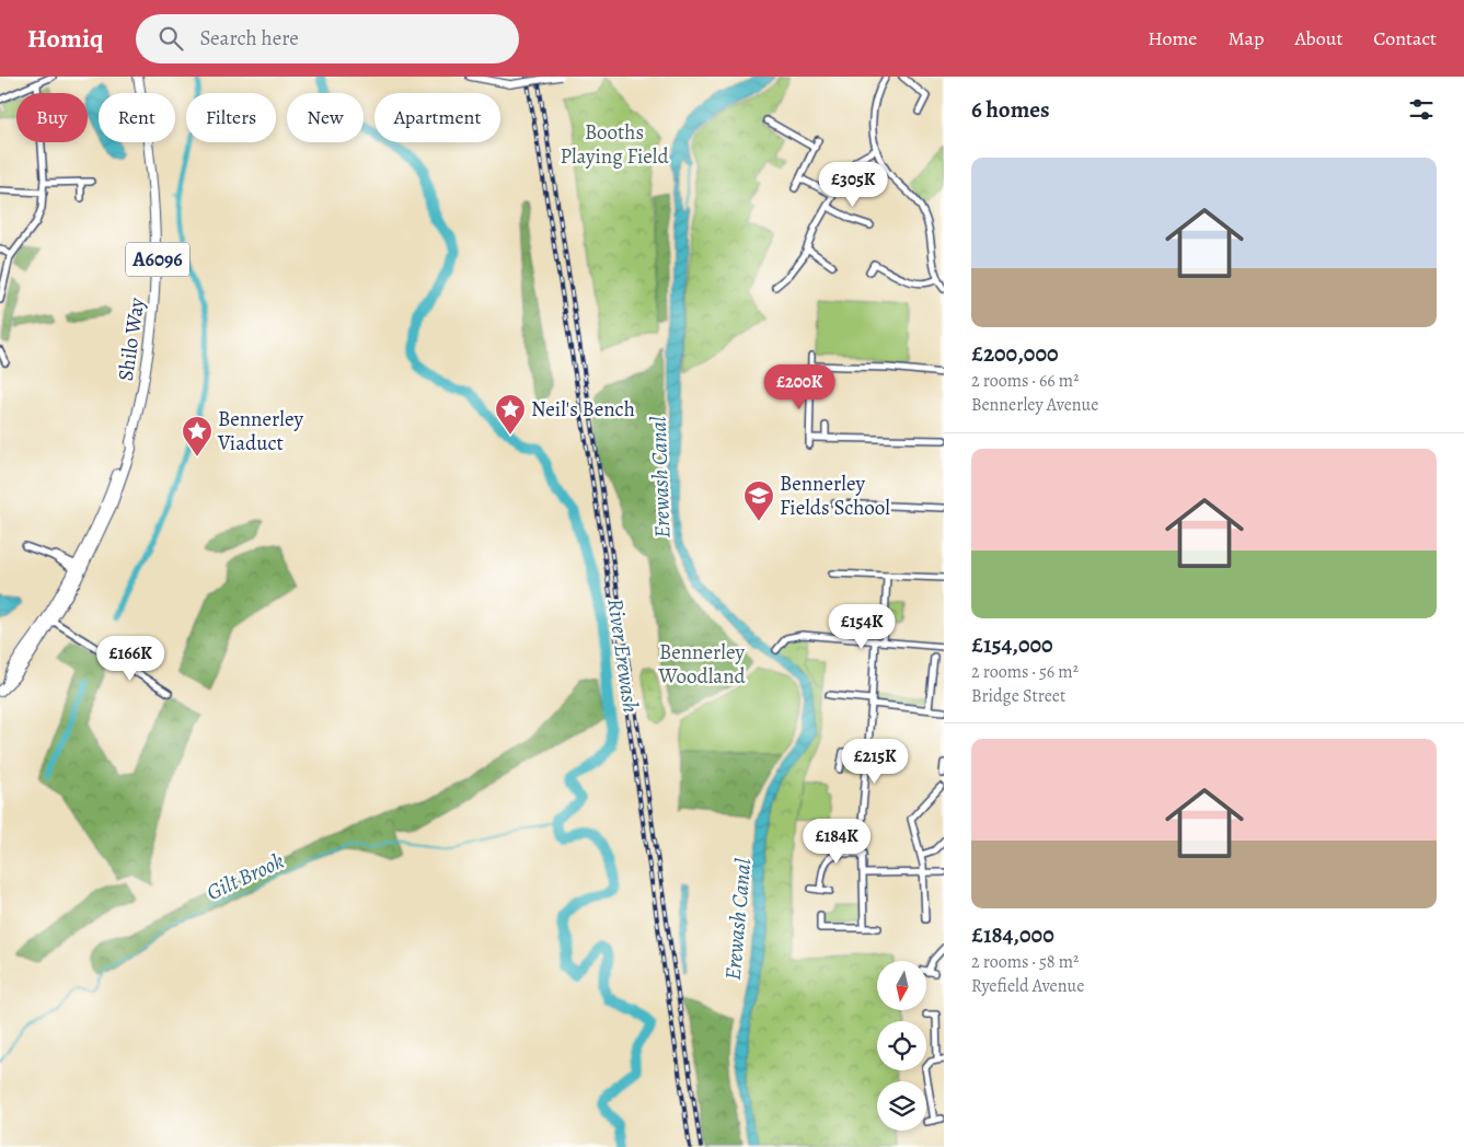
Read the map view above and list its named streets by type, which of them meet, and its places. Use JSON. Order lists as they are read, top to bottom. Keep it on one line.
{"streets":{"main road":["A6096","Shilo Way"]},"water":["Erewash Canal","River Erewash","Gilt Brook"],"parks":["Booths Playing Field","Bennerley Woodland"],"places":{"place":["Neil's Bench","Bennerley Viaduct"],"school or university":["Bennerley Fields School"]},"north":"bottom","page":{"header":"Homiq","search":"Search here","nav":["Home","Map","About","Contact"],"heading":"6 homes","chip":["Buy","Rent","Filters","New","Apartment"],"list":[{"name":"£200,000","note":"2 rooms · 66 m² · Bennerley Avenue"},{"name":"£154,000","note":"2 rooms · 56 m² · Bridge Street"},{"name":"£184,000","note":"2 rooms · 58 m² · Ryefield Avenue"}],"price":["£305K","£200K","£154K","£166K","£215K","£184K"]}}
